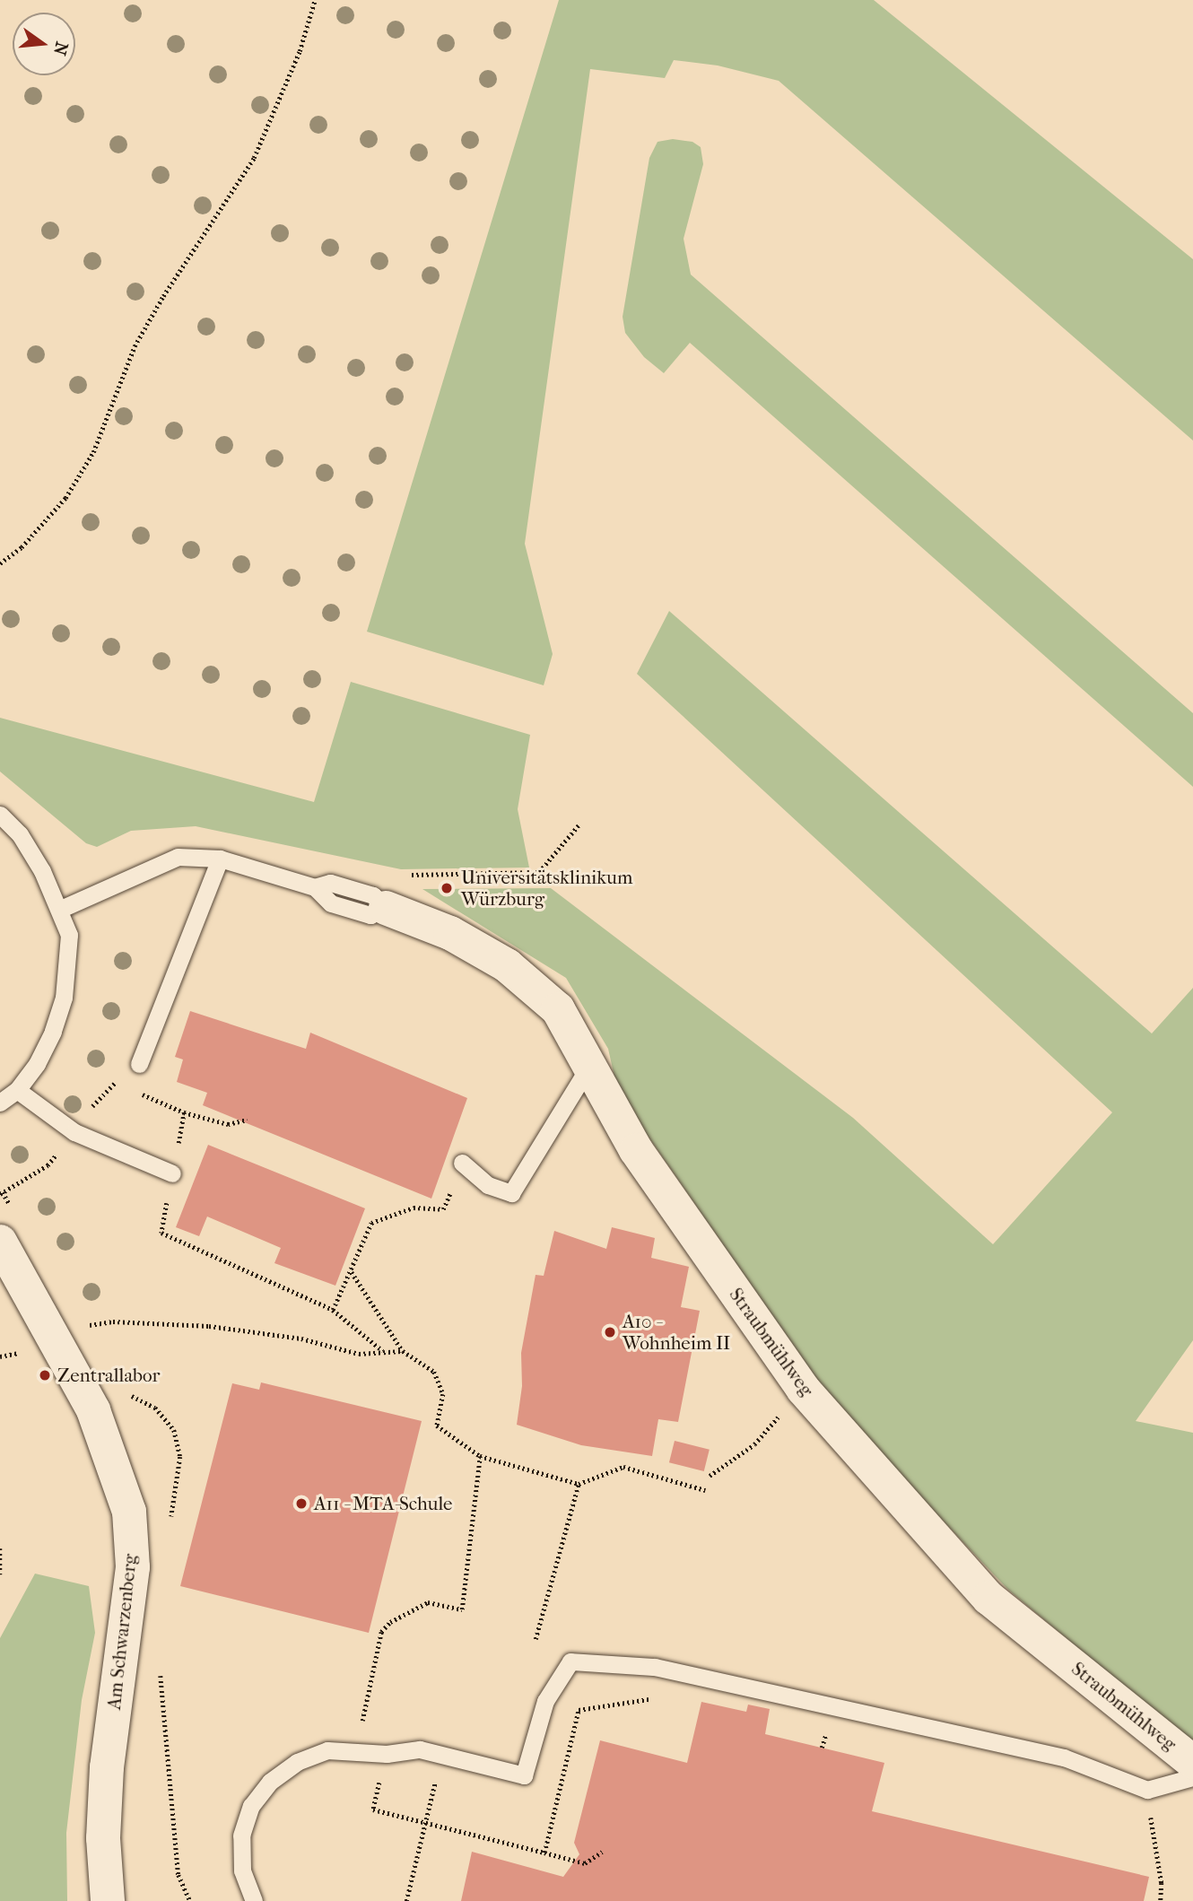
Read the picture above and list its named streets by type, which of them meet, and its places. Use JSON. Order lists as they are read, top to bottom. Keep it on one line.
{"streets":{"street":["Straubmühlweg","Am Schwarzenberg"]},"places":["Universitätsklinikum Würzburg","A10 - Wohnheim II","Zentrallabor","A11 - MTA-Schule"],"north":"right"}
